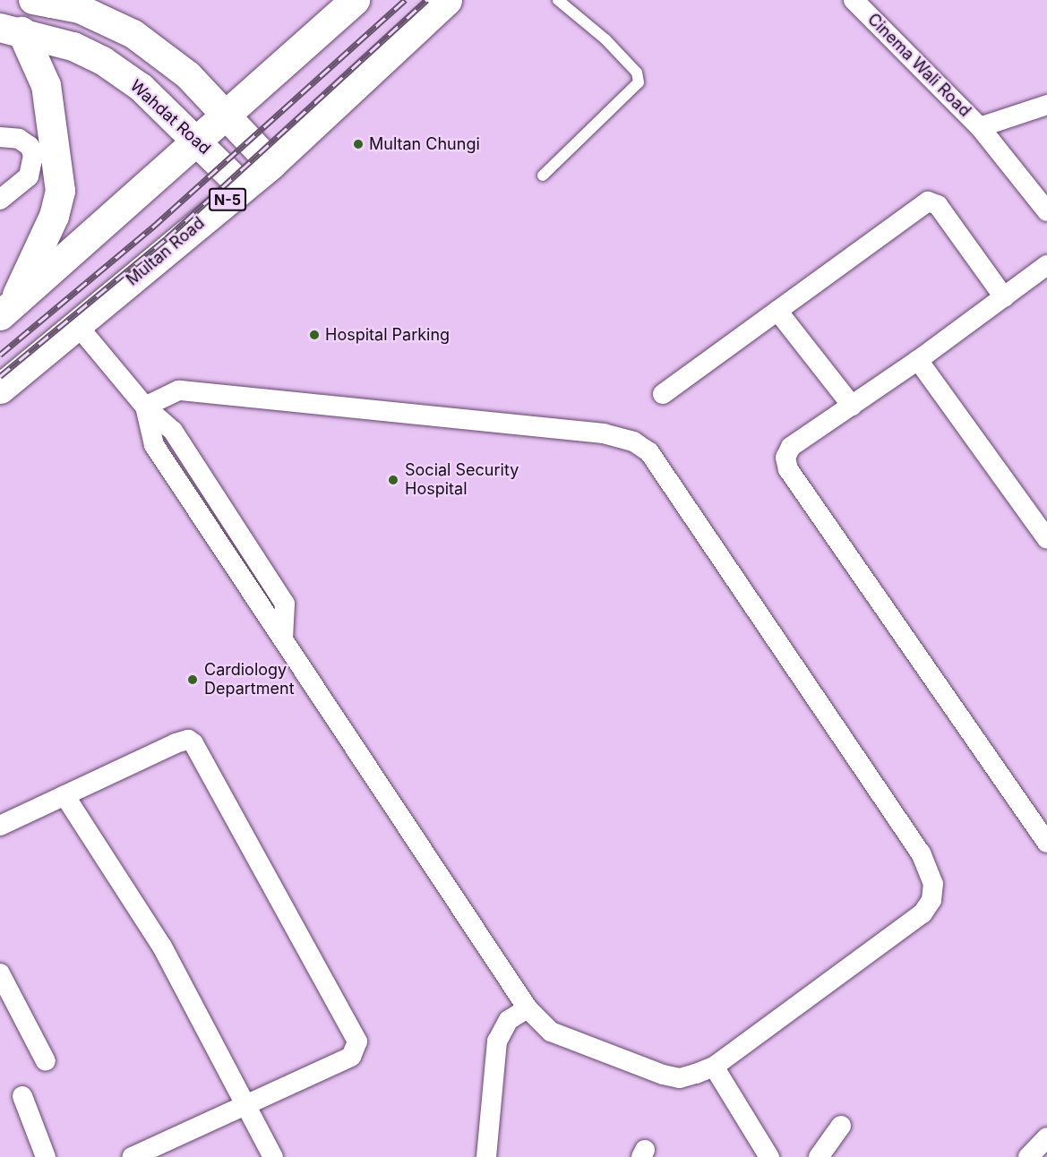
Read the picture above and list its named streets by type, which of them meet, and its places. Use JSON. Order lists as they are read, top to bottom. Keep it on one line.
{"streets":{"main road":["Wahdat Road","N-5","Multan Road"],"street":["Cinema Wali Road"]},"crossings":[["Wahdat Road","Multan Road"]],"places":["Multan Chungi","Hospital Parking","Social Security Hospital","Cardiology Department"]}
